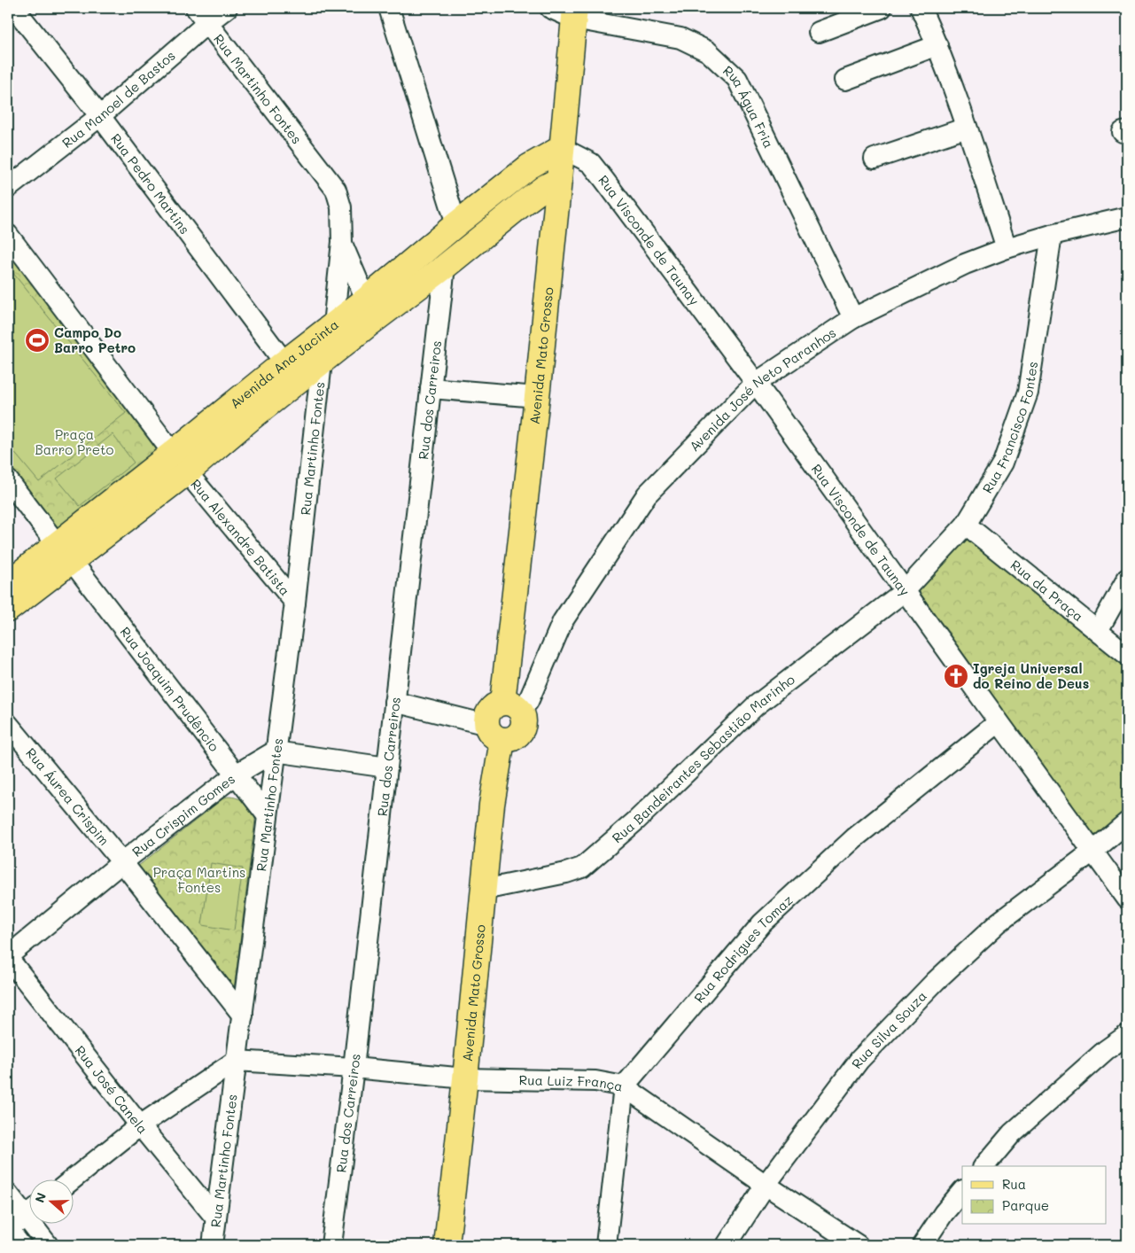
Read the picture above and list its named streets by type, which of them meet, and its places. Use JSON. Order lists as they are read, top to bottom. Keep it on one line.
{"streets":{"main road":["Avenida Mato Grosso","Avenida Ana Jacinta"],"street":["Rua Martinho Fontes","Rua Manoel de Bastos","Rua Água Fria","Rua Pedro Martins","Rua Visconde de Taunay","Avenida José Neto Paranhos","Rua dos Carreiros","Rua Francisco Fontes","Rua Alexandre Batista","Rua da Praça","Rua Joaquim Prudêncio","Rua Bandeirantes Sebastião Marinho","Rua Áurea Crispim","Rua Crispim Gomes","Rua Rodrigues Tomaz","Rua Silva Souza","Rua Luiz França","Rua José Canela"]},"crossings":[["Rua Martinho Fontes","Rua Manoel de Bastos"],["Rua Martinho Fontes","Avenida Ana Jacinta"],["Rua Martinho Fontes","Rua Alexandre Batista"],["Rua Martinho Fontes","Rua Joaquim Prudêncio"],["Rua Martinho Fontes","Rua Áurea Crispim"],["Rua Martinho Fontes","Rua Crispim Gomes"],["Rua Martinho Fontes","Rua Luiz França"],["Rua Martinho Fontes","Rua José Canela"],["Rua Manoel de Bastos","Rua Pedro Martins"],["Rua Água Fria","Avenida Mato Grosso"],["Rua Água Fria","Avenida José Neto Paranhos"],["Rua Pedro Martins","Avenida Ana Jacinta"],["Rua Visconde de Taunay","Avenida Mato Grosso"],["Rua Visconde de Taunay","Avenida Ana Jacinta"],["Rua Visconde de Taunay","Avenida José Neto Paranhos"],["Rua Visconde de Taunay","Rua Francisco Fontes"],["Rua Visconde de Taunay","Rua Bandeirantes Sebastião Marinho"],["Rua Visconde de Taunay","Rua Rodrigues Tomaz"],["Rua Visconde de Taunay","Rua Silva Souza"],["Avenida Mato Grosso","Avenida Ana Jacinta"],["Avenida Mato Grosso","Avenida José Neto Paranhos"],["Avenida Mato Grosso","Rua Bandeirantes Sebastião Marinho"],["Avenida Mato Grosso","Rua Luiz França"],["Avenida Ana Jacinta","Rua dos Carreiros"],["Avenida Ana Jacinta","Rua Alexandre Batista"],["Avenida Ana Jacinta","Rua Joaquim Prudêncio"],["Avenida José Neto Paranhos","Rua Francisco Fontes"],["Rua dos Carreiros","Rua Luiz França"],["Rua Francisco Fontes","Rua da Praça"],["Rua Francisco Fontes","Rua Bandeirantes Sebastião Marinho"],["Rua Joaquim Prudêncio","Rua Crispim Gomes"],["Rua Áurea Crispim","Rua Crispim Gomes"],["Rua Crispim Gomes","Rua José Canela"],["Rua Rodrigues Tomaz","Rua Luiz França"],["Rua Silva Souza","Rua Luiz França"]],"parks":["Praça Barro Preto","Praça Martins Fontes"],"places":{"sports":["Campo Do Barro Petro"],"church":["Igreja Universal do Reino de Deus"]},"legend":["Rua","Parque"],"north":"left"}
